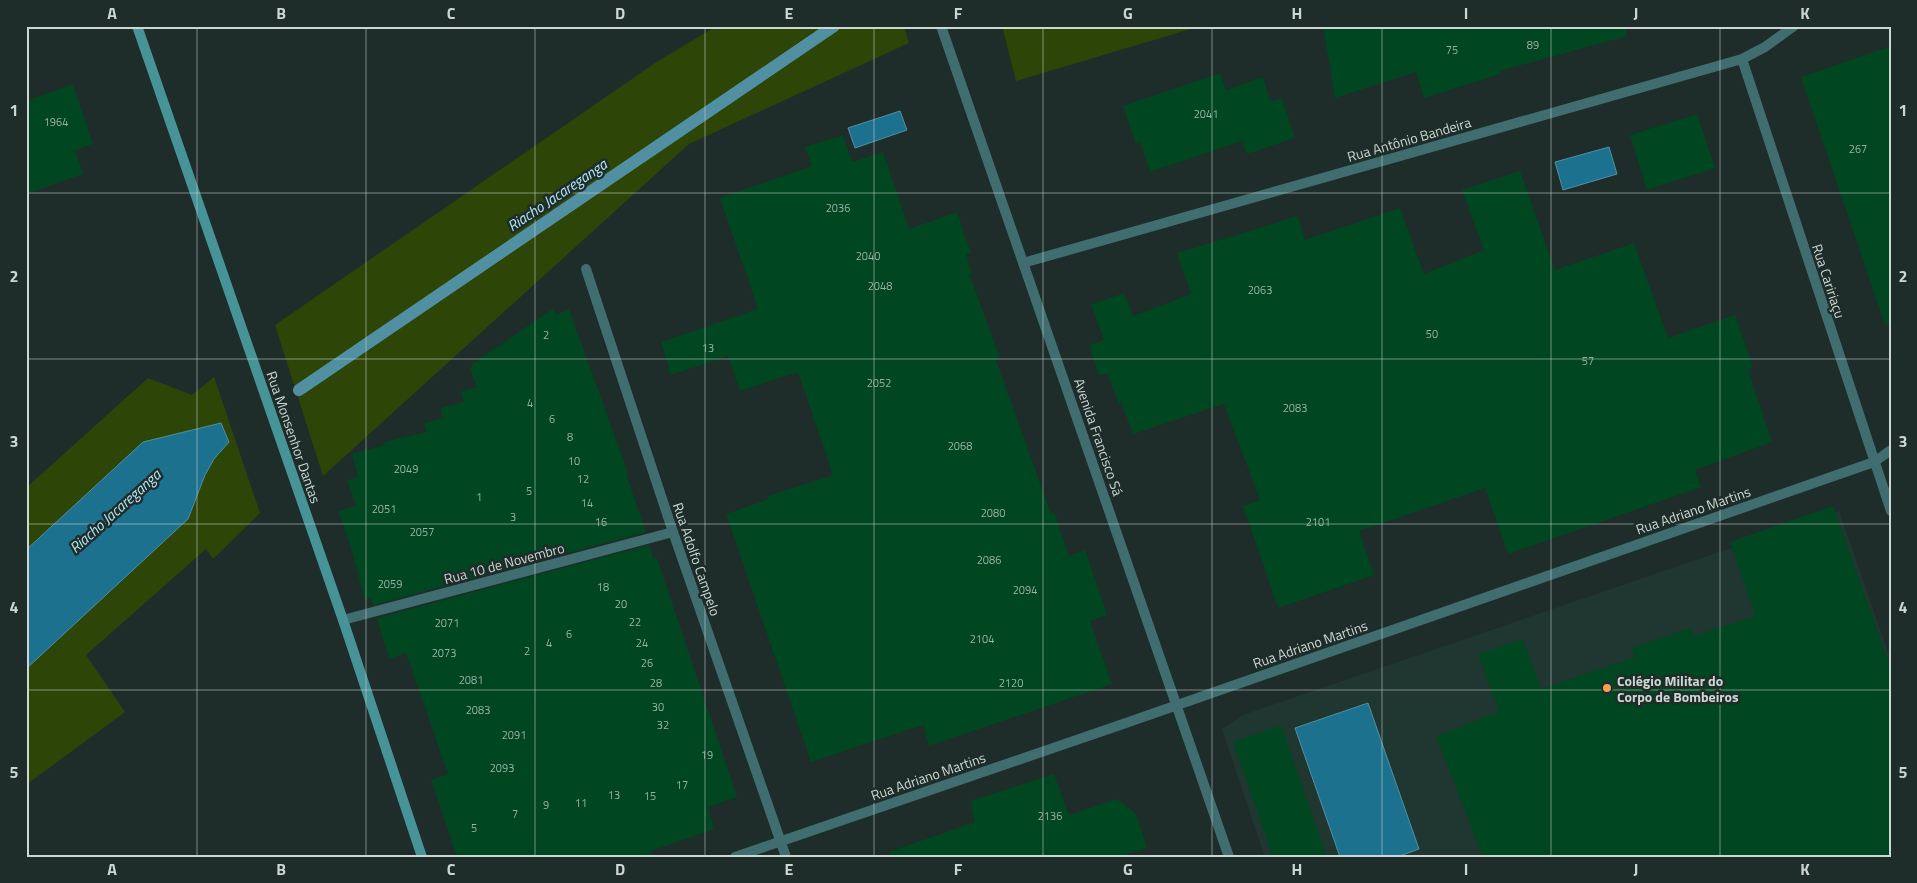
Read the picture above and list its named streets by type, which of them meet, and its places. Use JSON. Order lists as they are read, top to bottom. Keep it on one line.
{"streets":{"main road":["Rua Monsenhor Dantas"],"street":["Rua Antônio Bandeira","Rua Caririaçu","Avenida Francisco Sá","Rua Adriano Martins","Rua Adolfo Campelo","Rua 10 de Novembro"]},"crossings":[["Rua Antônio Bandeira","Rua Caririaçu"],["Rua Antônio Bandeira","Avenida Francisco Sá"],["Rua Caririaçu","Rua Adriano Martins"],["Rua Monsenhor Dantas","Rua 10 de Novembro"],["Avenida Francisco Sá","Rua Adriano Martins"],["Rua Adriano Martins","Rua Adolfo Campelo"],["Rua Adolfo Campelo","Rua 10 de Novembro"]],"water":["Riacho Jacareganga"],"places":["Colégio Militar do Corpo de Bombeiros"],"house_numbers":["89","75","2041","1964","267","2036","2040","2048","2063","50","2","13","57","2052","4","2083","6","8","2068","10","2049","12","5","1","14","2051","2080","3","16","2101","2057","2086","2059","18","2094","20","22","2071","6","2104","4","24","2","2073","26","2081","28","2120","30","2083","32","2091","19","2093","17","13","15","11","9","7","2136","5"],"grid":{"columns":["A","B","C","D","E","F","G","H","I","J","K"],"rows":["1","2","3","4","5"]}}
